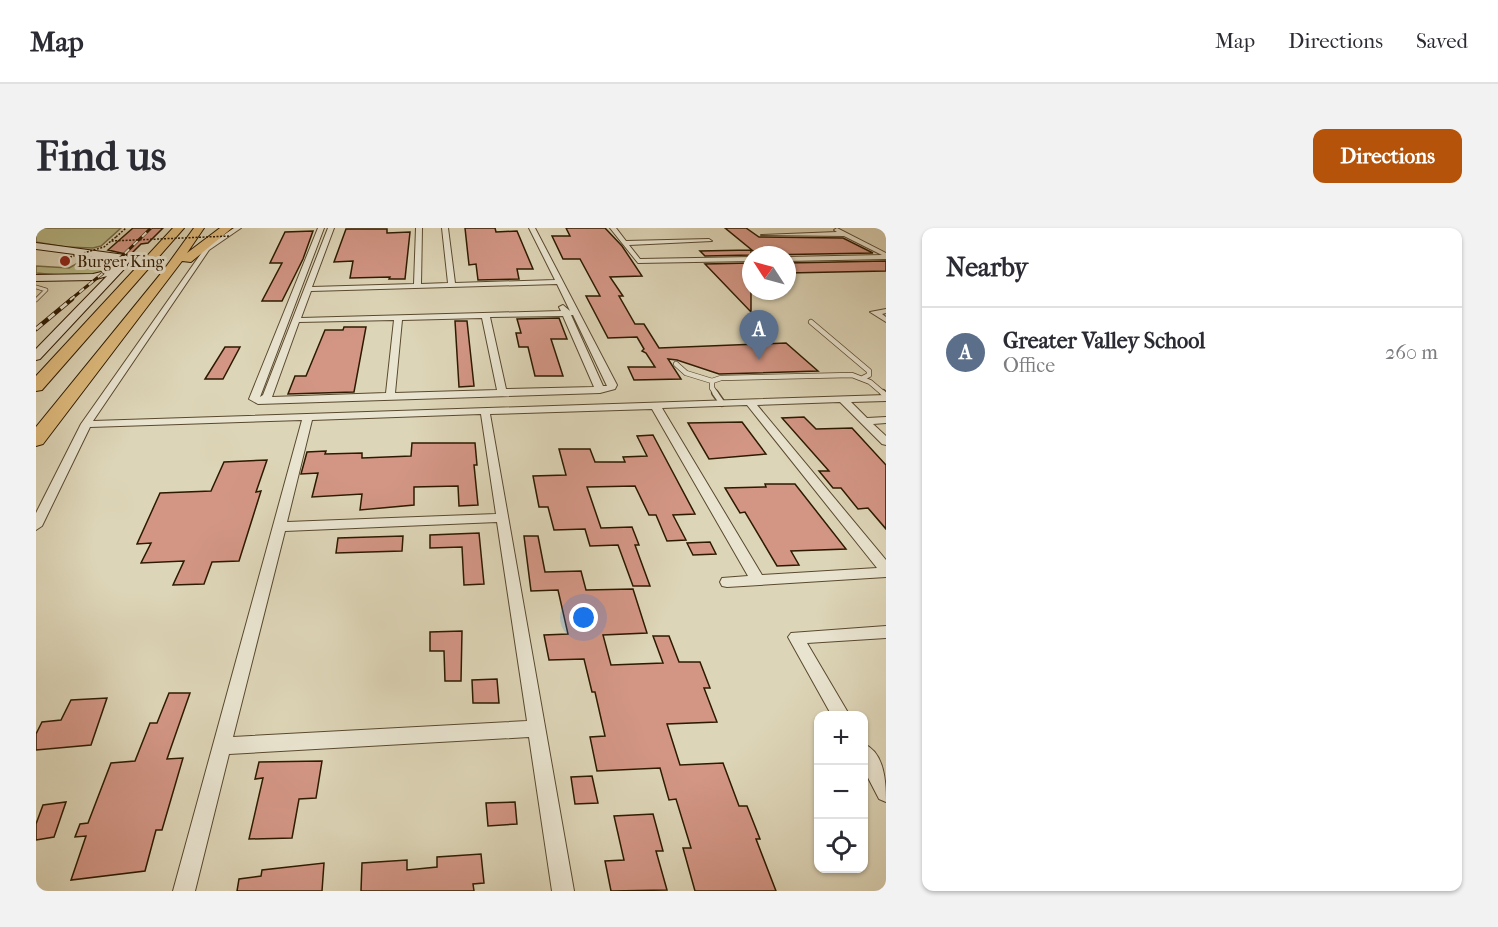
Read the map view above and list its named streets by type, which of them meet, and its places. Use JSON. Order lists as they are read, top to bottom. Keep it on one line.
{"places":["Burger King"],"north":"top left","page":{"header":"Map","nav":["Map","Directions","Saved"],"buttons":"Directions","title":"Find us","heading":"Nearby","list":[{"mark":"A","name":"Greater Valley School","note":"Office","value":"260 m"}],"pins":"A","map_buttons":["+","−"]}}
